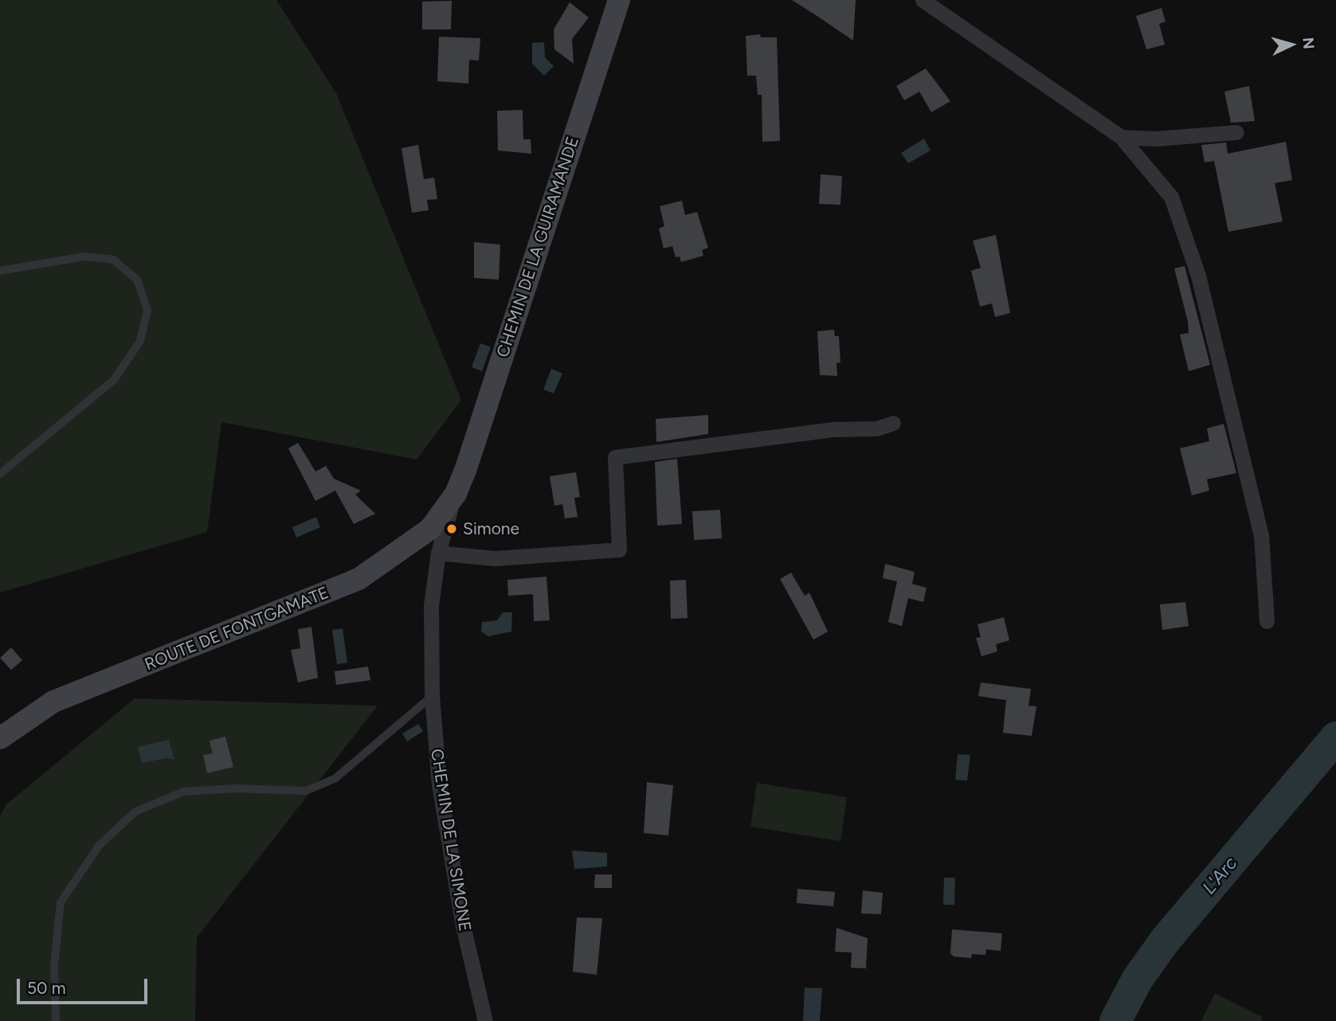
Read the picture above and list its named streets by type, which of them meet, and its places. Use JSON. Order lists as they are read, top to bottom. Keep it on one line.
{"streets":{"street":["CHEMIN DE LA GUIRAMANDE","ROUTE DE FONTGAMATE","CHEMIN DE LA SIMONE"]},"crossings":[["CHEMIN DE LA GUIRAMANDE","ROUTE DE FONTGAMATE"],["CHEMIN DE LA GUIRAMANDE","CHEMIN DE LA SIMONE"],["ROUTE DE FONTGAMATE","CHEMIN DE LA SIMONE"]],"water":["L'Arc"],"places":["Simone"],"scale_bar":"50 m","north":"right"}
